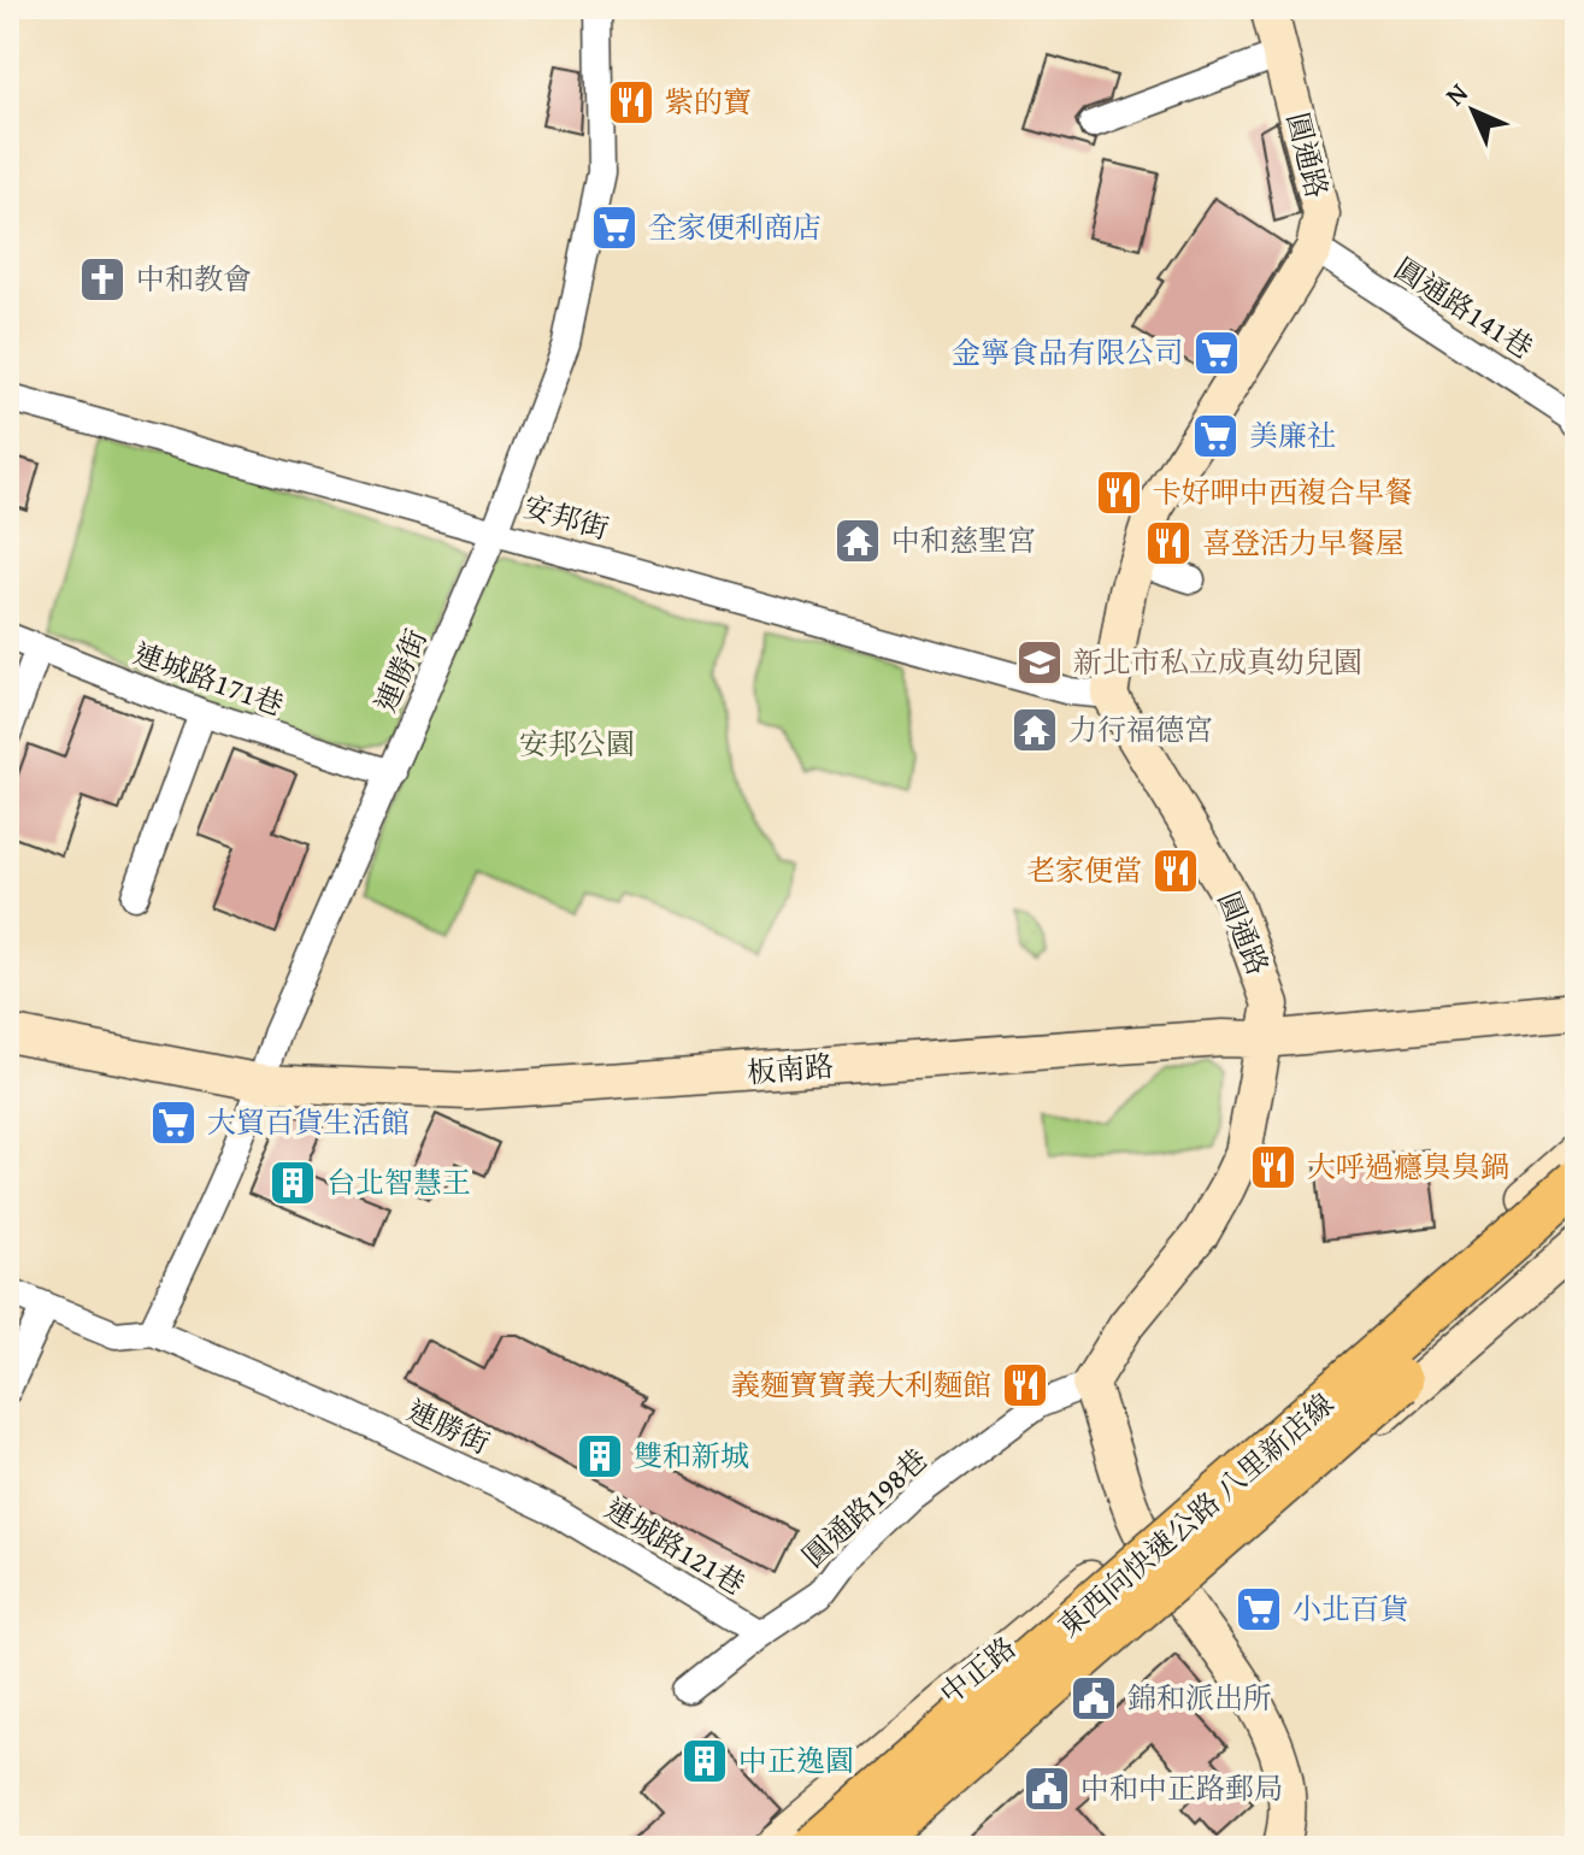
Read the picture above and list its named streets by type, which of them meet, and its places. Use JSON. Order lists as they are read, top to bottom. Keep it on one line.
{"streets":{"highway":["東西向快速公路 八里新店線"],"street":["圓通路","圓通路141巷","安邦街","連勝街","連城路171巷","板南路","圓通路198巷","連城路121巷","中正路"]},"crossings":[["圓通路","圓通路141巷"],["圓通路","安邦街"],["圓通路","板南路"],["圓通路","圓通路198巷"],["安邦街","連勝街"],["連勝街","連城路171巷"],["連勝街","板南路"],["連勝街","連城路121巷"],["圓通路198巷","連城路121巷"]],"parks":["安邦公園"],"places":{"restaurant":["紫的寶","卡好呷中西複合早餐","喜登活力早餐屋","老家便當","大呼過癮臭臭鍋","義麵寶寶義大利麵館"],"supermarket":["全家便利商店","金寧食品有限公司","美廉社","大貿百貨生活館","小北百貨"],"church":["中和教會"],"temple":["中和慈聖宮","力行福德宮"],"school or university":["新北市私立成真幼兒園"],"building":["台北智慧王","雙和新城","中正逸園"],"public building":["錦和派出所","中和中正路郵局"]},"north":"top left"}
